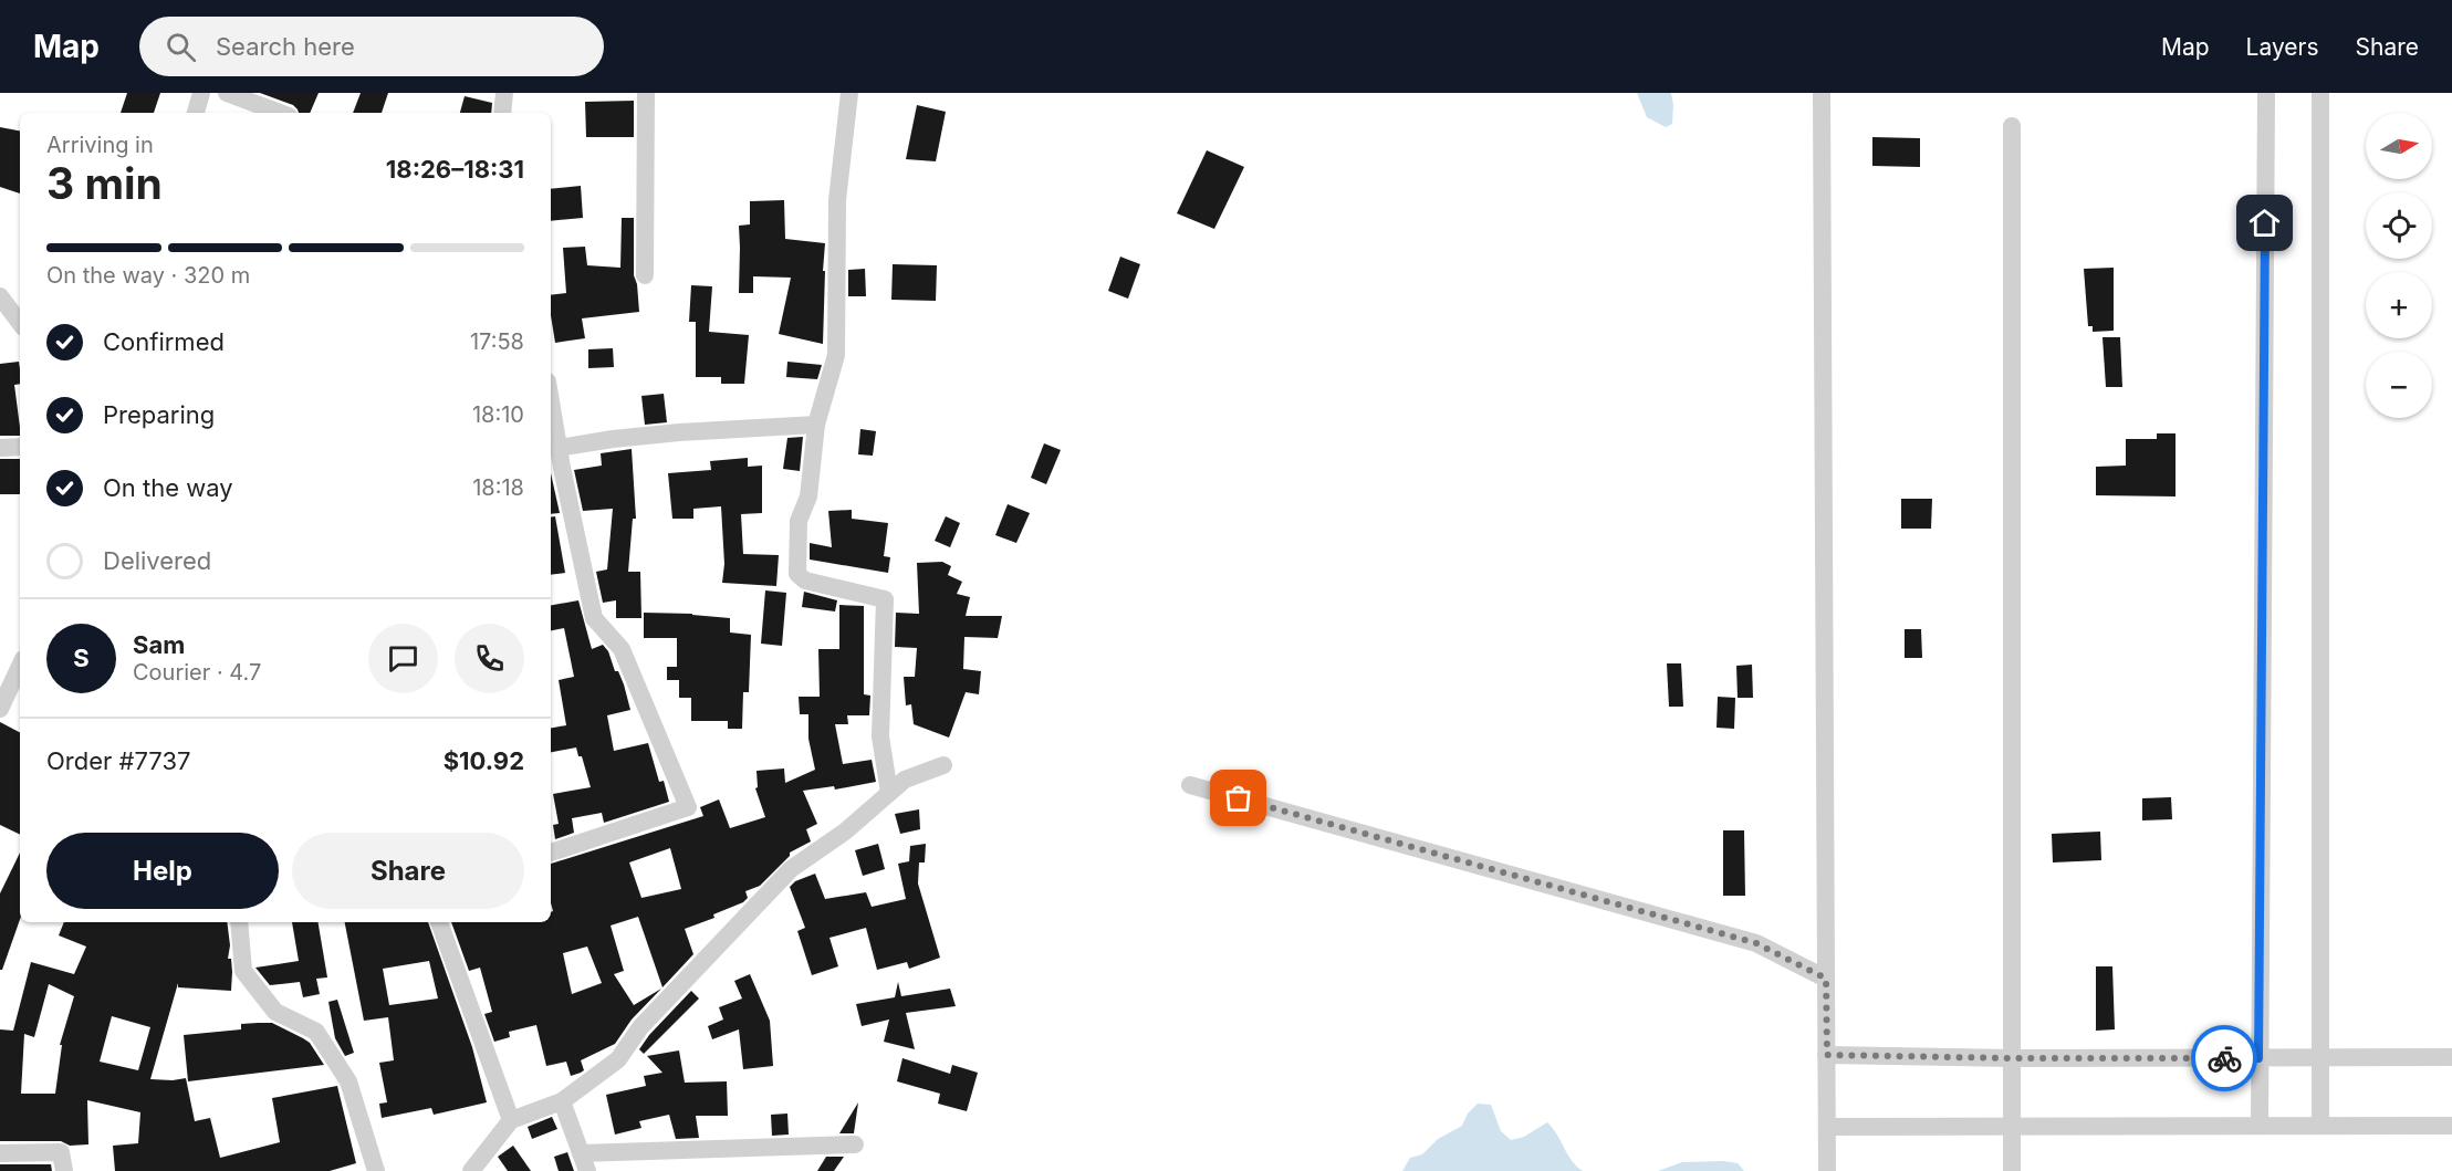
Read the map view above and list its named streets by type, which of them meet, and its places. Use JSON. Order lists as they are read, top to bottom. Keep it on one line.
{"north":"right","page":{"header":"Map","search":"Search here","nav":["Map","Layers","Share"],"map_buttons":["+","−"],"heading":["3 min","Arriving in","18:26–18:31"],"panel":["Sam","Courier · 4.7","Order #7737","$10.92"],"bar":"On the way · 320 m","list":[["Confirmed","17:58"],["Preparing","18:10"],["On the way","18:18"],"Delivered"],"round":"S","buttons":["Help","Share"]}}
